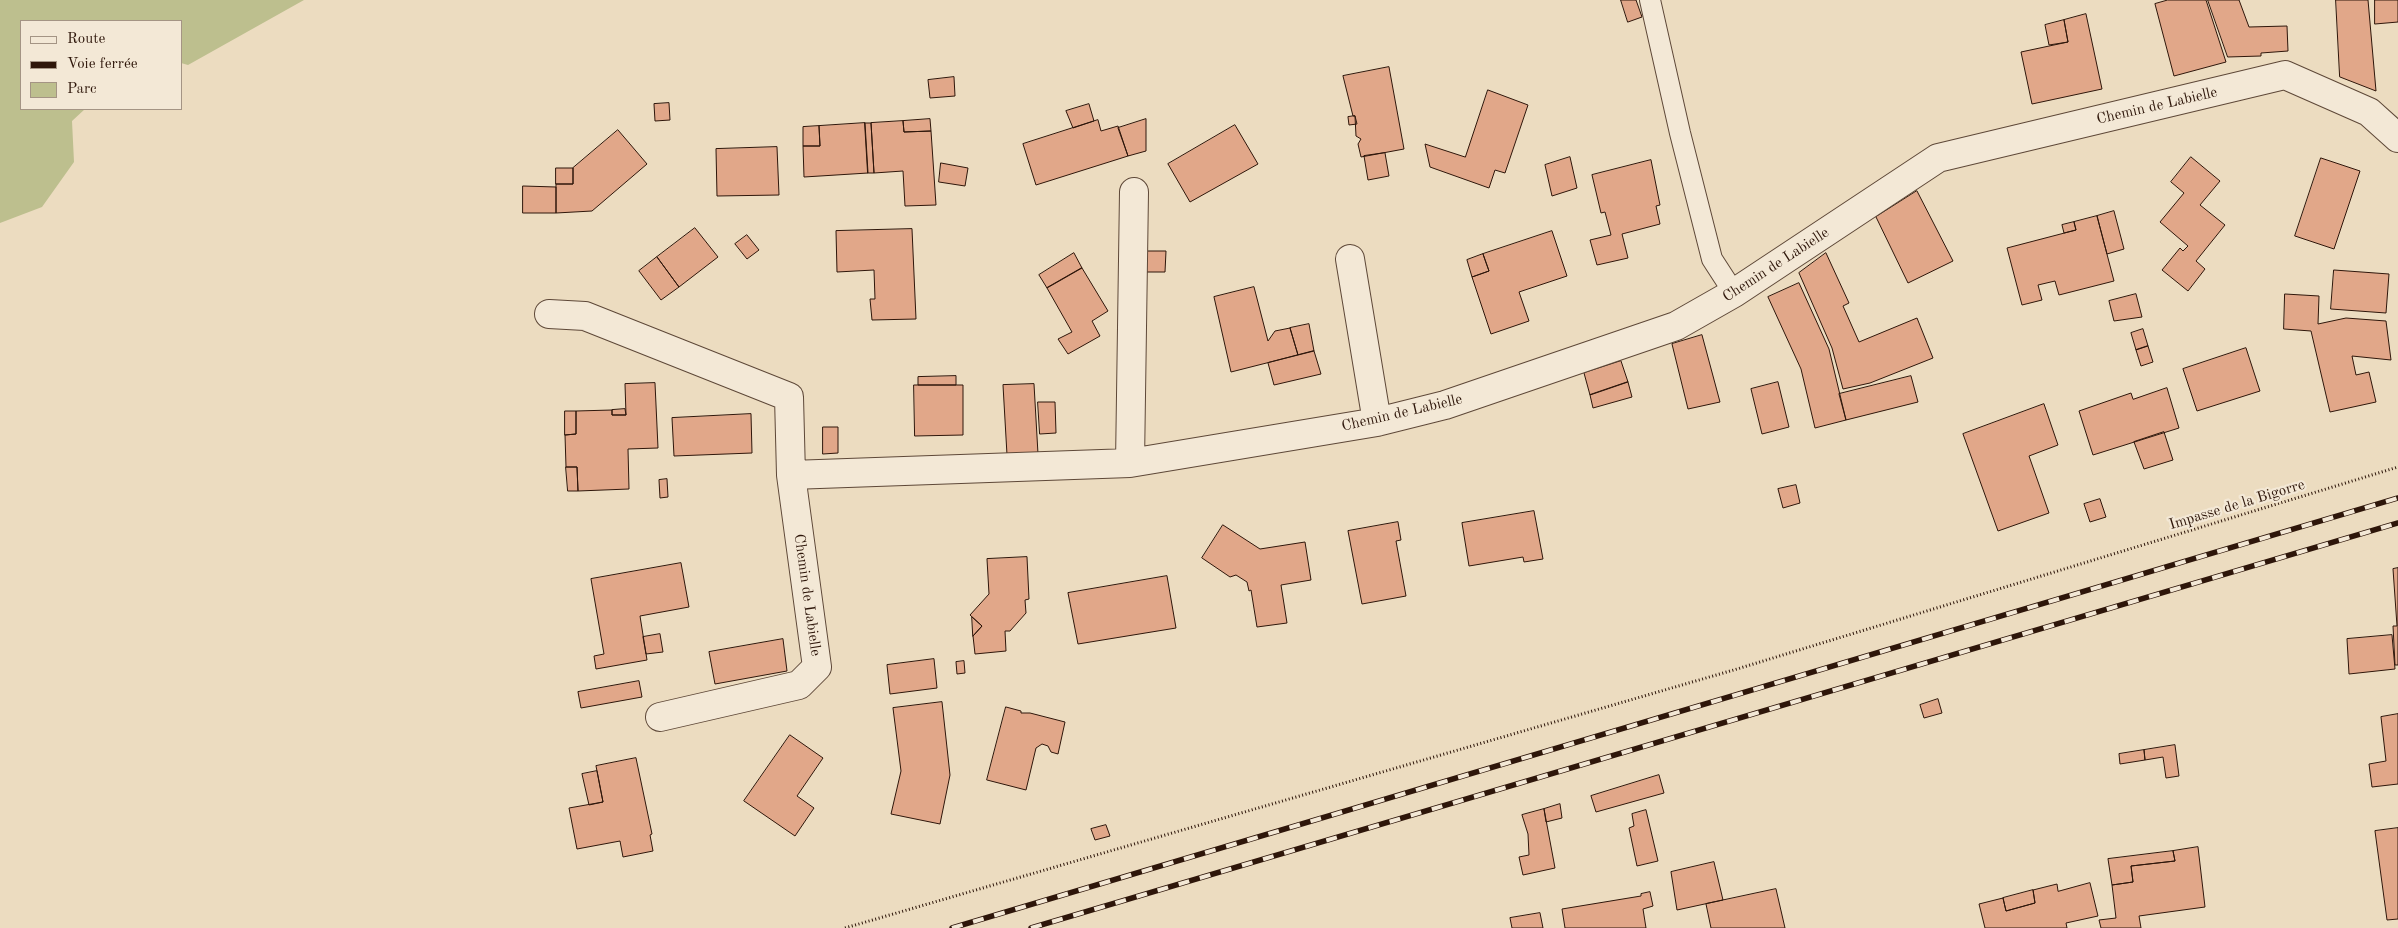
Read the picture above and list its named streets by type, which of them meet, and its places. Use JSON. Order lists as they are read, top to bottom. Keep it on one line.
{"streets":{"street":["Chemin de Labielle"],"path":["Impasse de la Bigorre"]},"legend":["Route","Voie ferrée","Parc"]}
